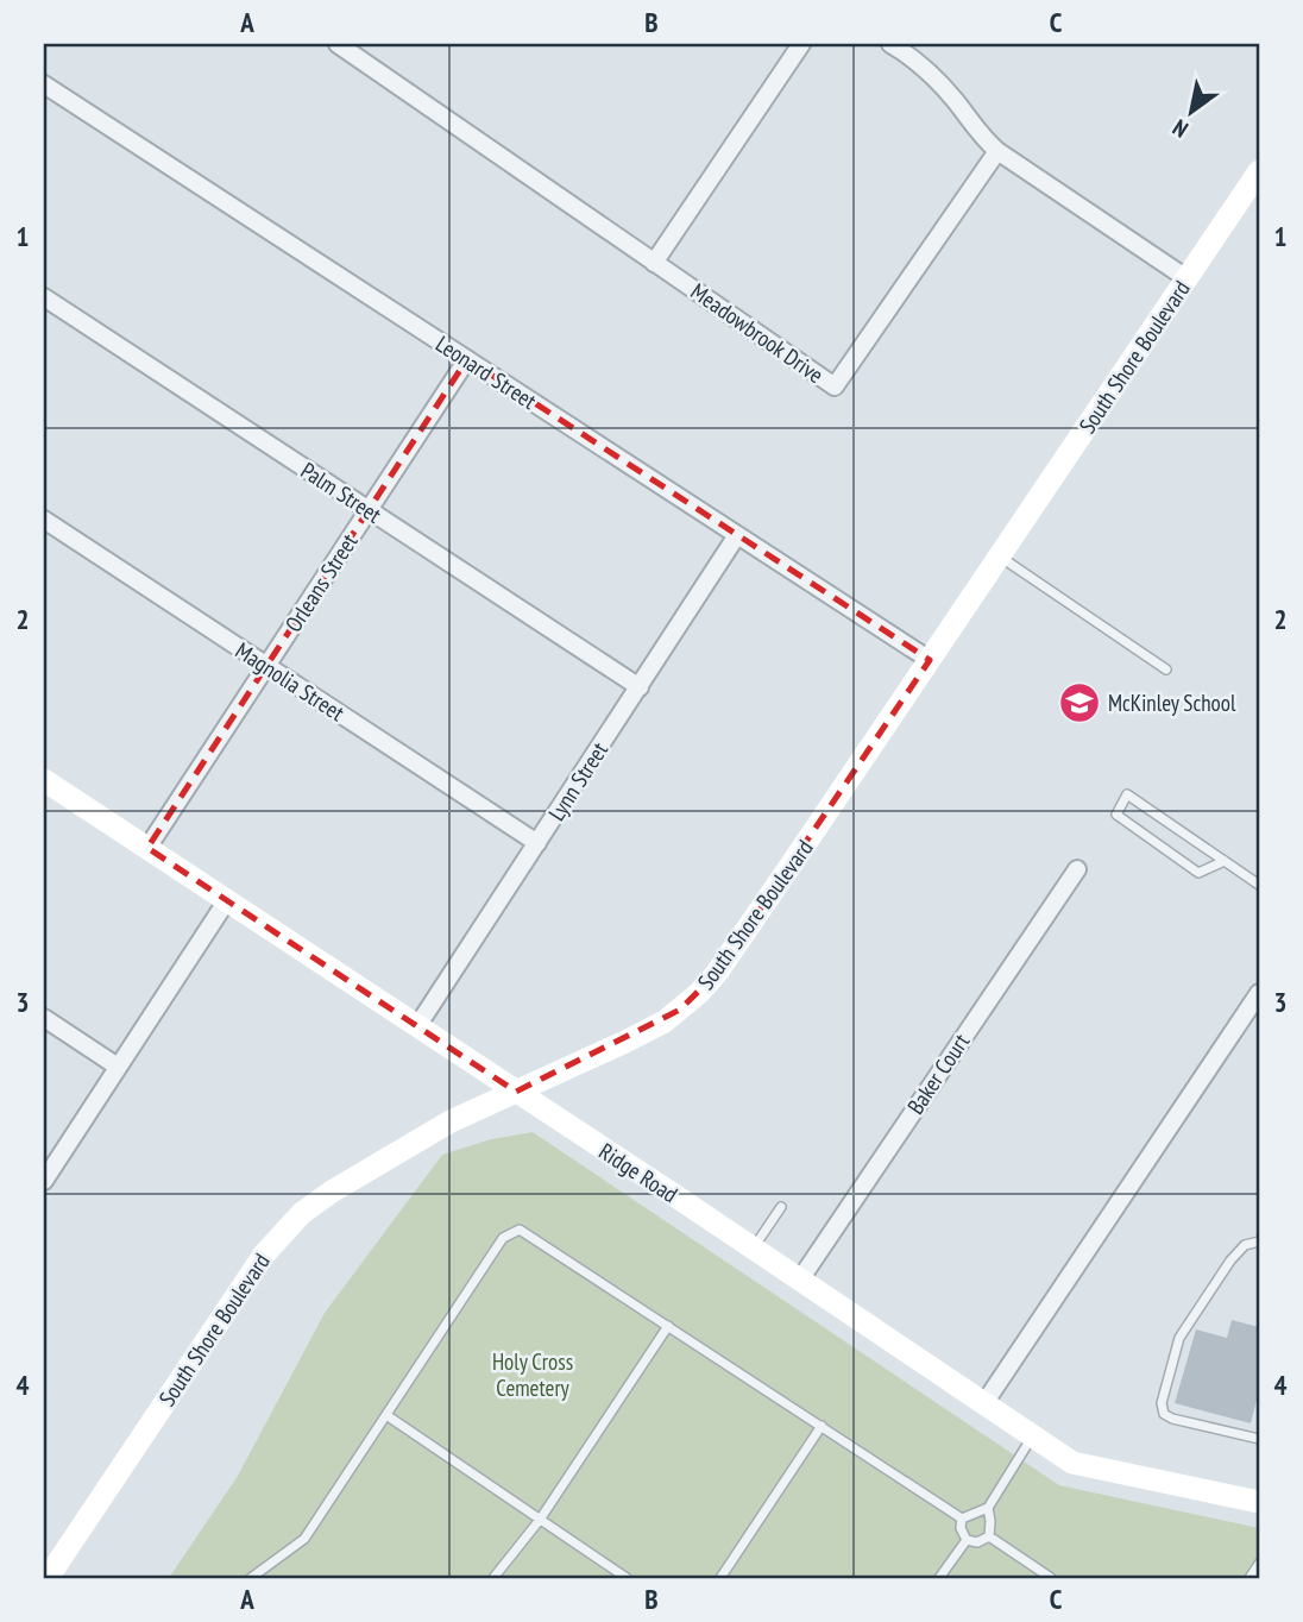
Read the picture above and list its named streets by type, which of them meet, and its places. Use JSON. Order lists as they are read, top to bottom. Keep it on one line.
{"streets":{"street":["Meadowbrook Drive","South Shore Boulevard","Leonard Street","Palm Street","Orleans Street","Magnolia Street","Lynn Street","Baker Court","Ridge Road"]},"crossings":[["South Shore Boulevard","Leonard Street"],["South Shore Boulevard","Ridge Road"],["Leonard Street","Orleans Street"],["Leonard Street","Lynn Street"],["Palm Street","Orleans Street"],["Palm Street","Lynn Street"],["Orleans Street","Magnolia Street"],["Orleans Street","Ridge Road"],["Magnolia Street","Lynn Street"],["Lynn Street","Ridge Road"],["Baker Court","Ridge Road"]],"parks":["Holy Cross Cemetery"],"places":{"school or university":["McKinley School"]},"north":"bottom left","grid":{"columns":["A","B","C"],"rows":["1","2","3","4"]}}
